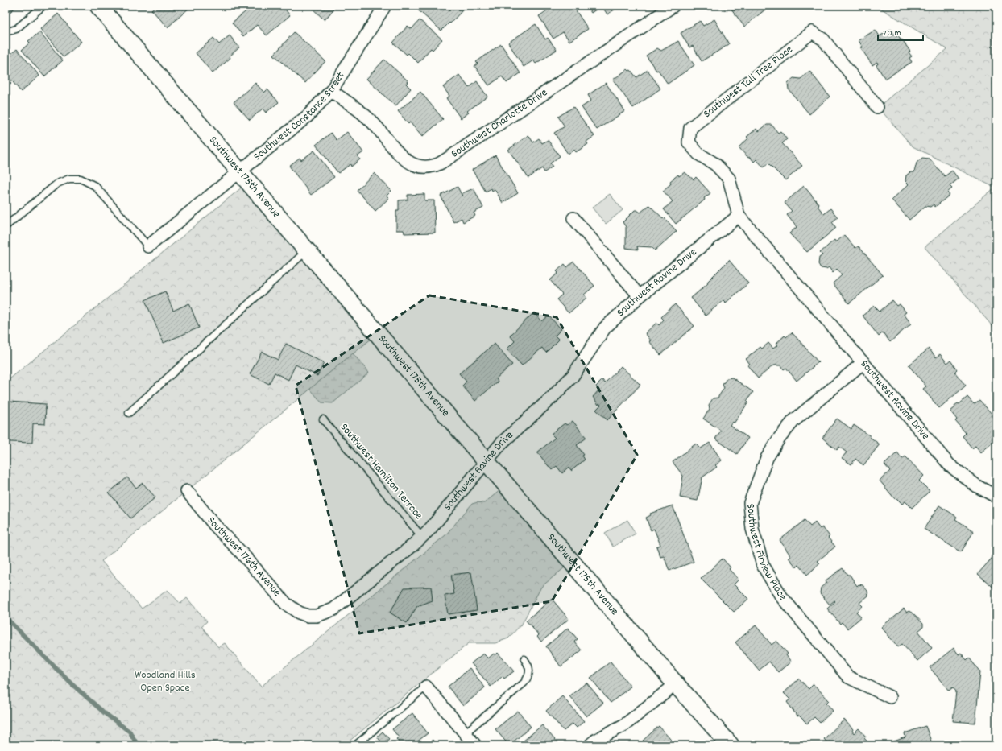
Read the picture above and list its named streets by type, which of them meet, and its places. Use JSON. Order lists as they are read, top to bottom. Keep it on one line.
{"streets":{"main road":["Southwest 175th Avenue"],"street":["Southwest Tall Tree Place","Southwest Constance Street","Southwest Charlotte Drive","Southwest Ravine Drive","Southwest Firview Place","Southwest 176th Avenue"],"lane":["Southwest Hamilton Terrace"]},"crossings":[["Southwest Tall Tree Place","Southwest Ravine Drive"],["Southwest Constance Street","Southwest Charlotte Drive"],["Southwest Constance Street","Southwest 175th Avenue"],["Southwest 175th Avenue","Southwest Ravine Drive"],["Southwest Ravine Drive","Southwest Hamilton Terrace"],["Southwest Ravine Drive","Southwest Firview Place"],["Southwest Ravine Drive","Southwest 176th Avenue"]],"parks":["Woodland Hills Open Space"],"scale_bar":"20 m"}
